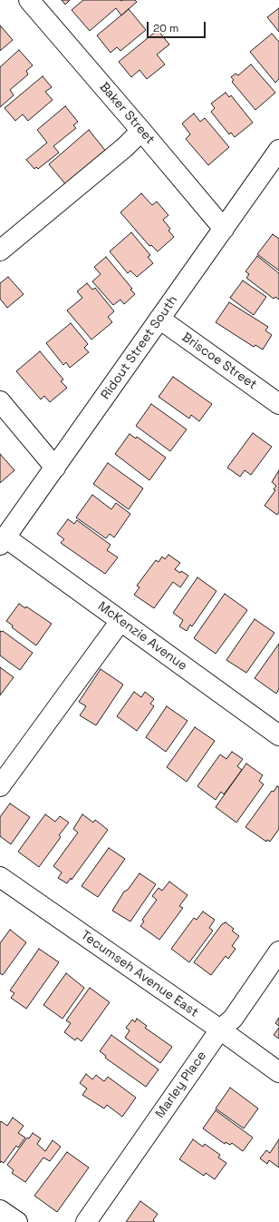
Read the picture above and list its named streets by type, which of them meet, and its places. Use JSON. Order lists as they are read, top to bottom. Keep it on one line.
{"streets":{"street":["Baker Street","Ridout Street South","Briscoe Street","McKenzie Avenue","Tecumseh Avenue East","Marley Place"]},"crossings":[["Baker Street","Ridout Street South"],["Ridout Street South","Briscoe Street"],["Ridout Street South","McKenzie Avenue"],["Tecumseh Avenue East","Marley Place"]],"scale_bar":"20 m"}
